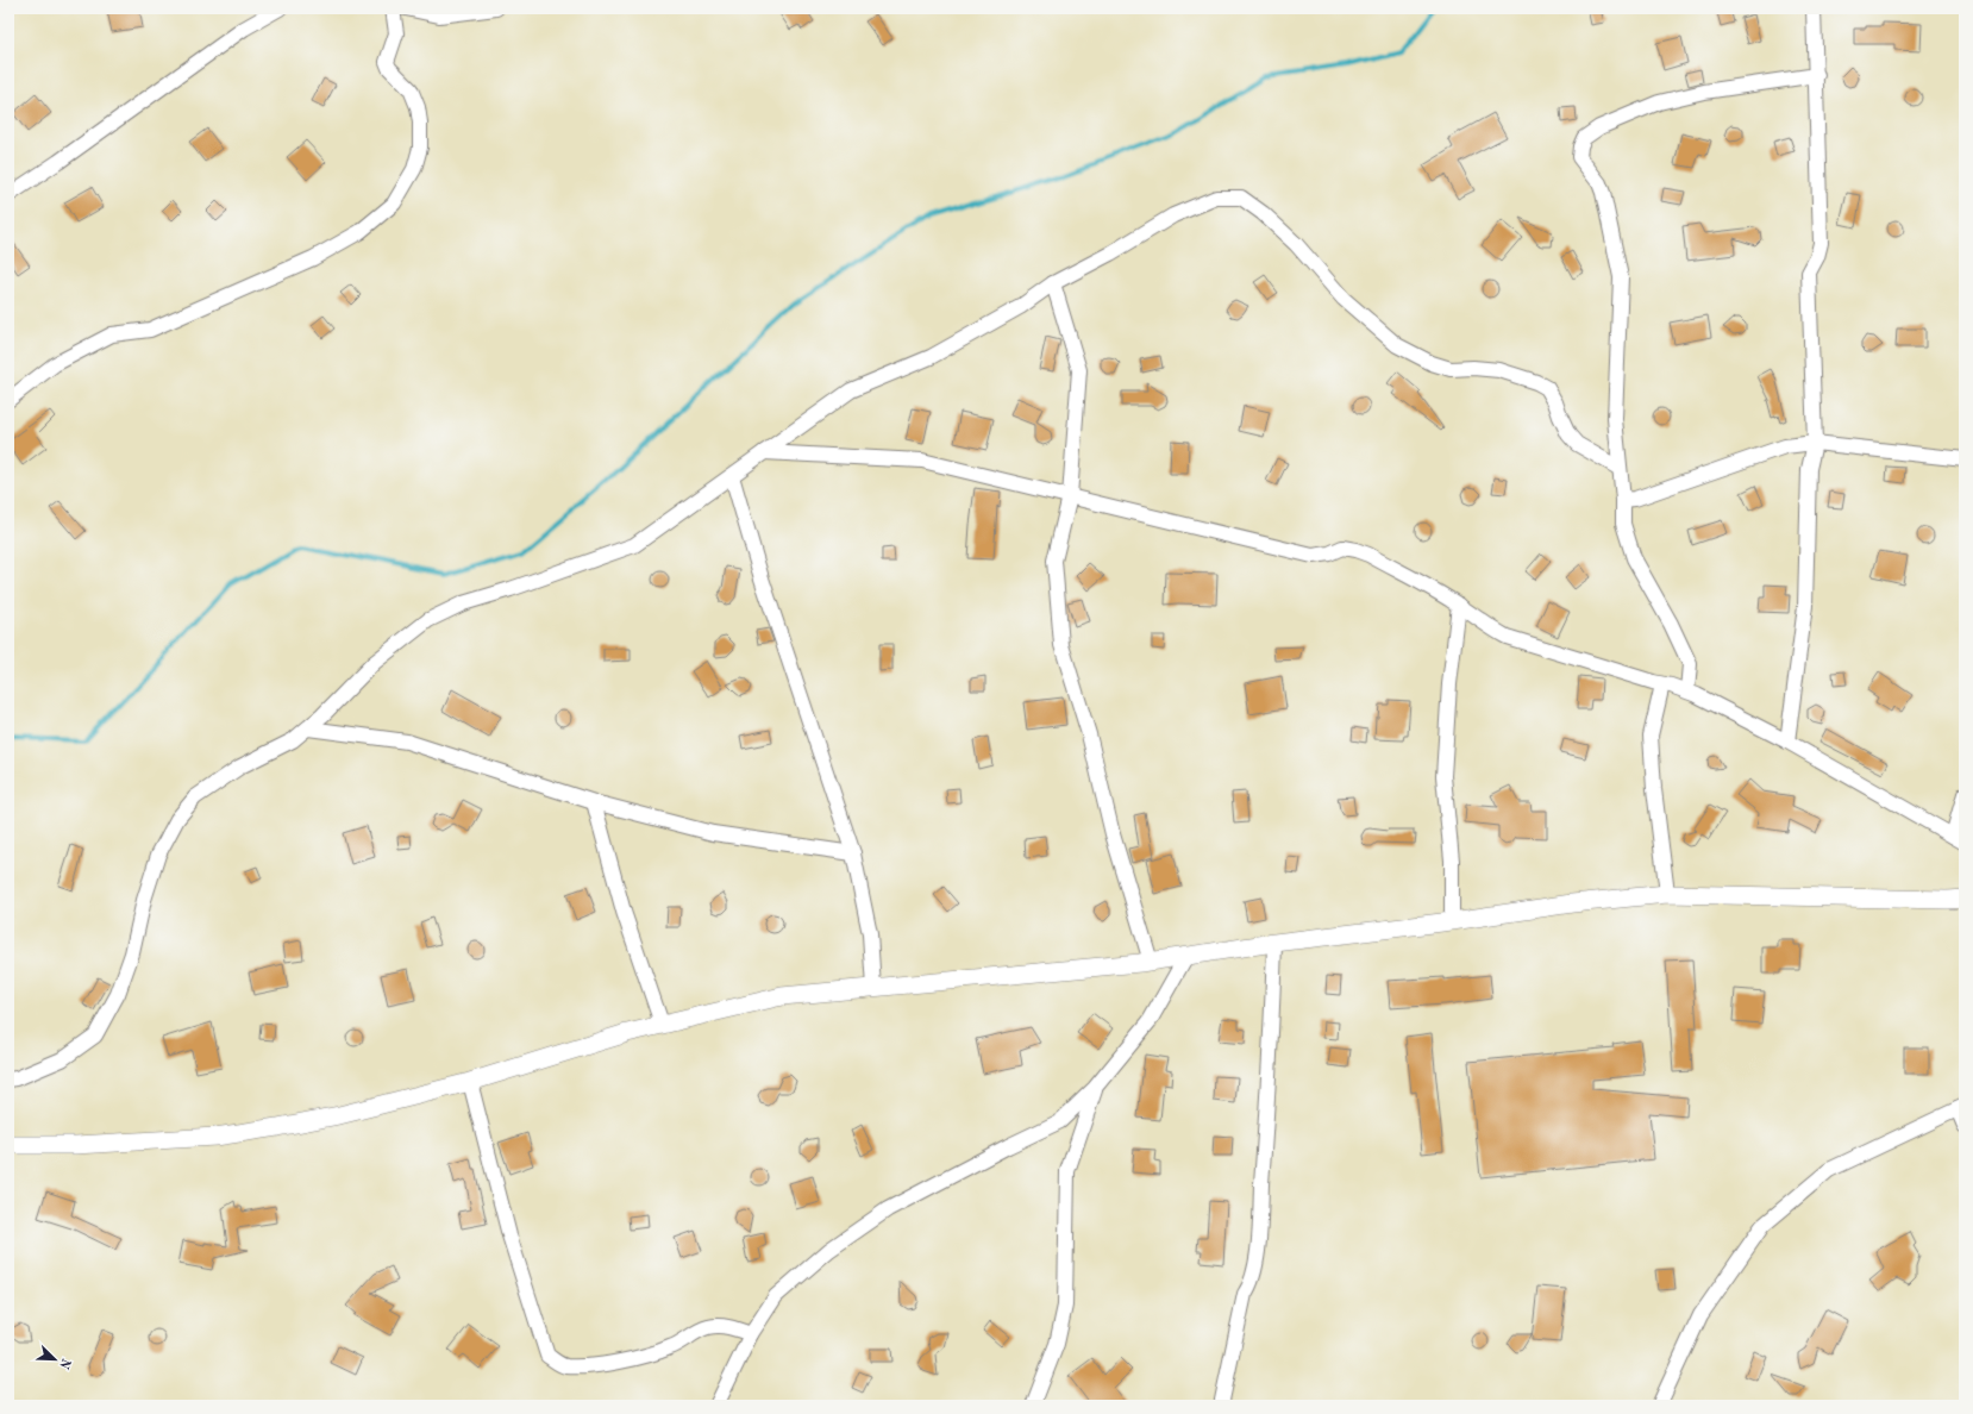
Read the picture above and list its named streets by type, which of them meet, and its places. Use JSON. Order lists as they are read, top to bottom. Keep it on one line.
{"north":"bottom right"}
